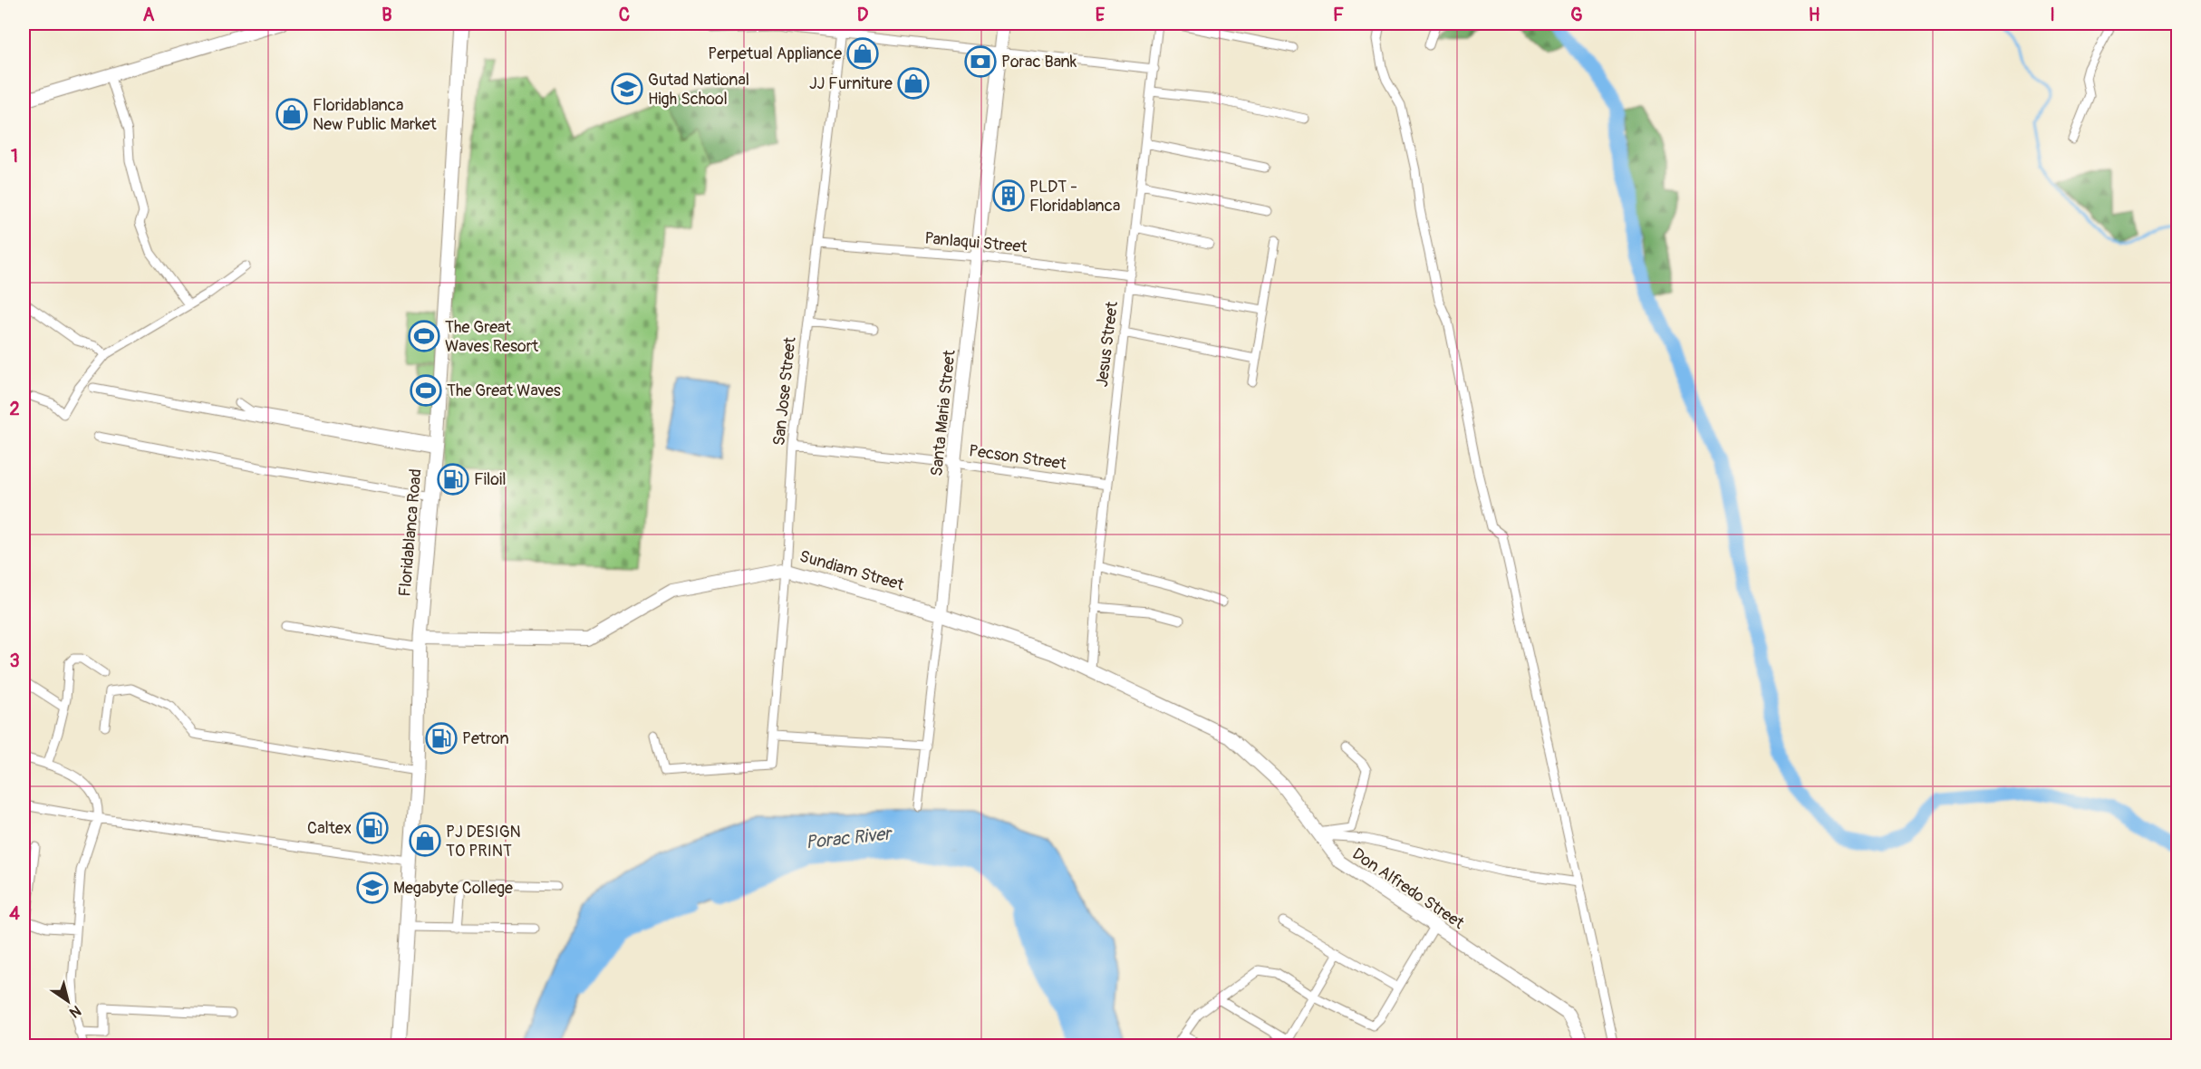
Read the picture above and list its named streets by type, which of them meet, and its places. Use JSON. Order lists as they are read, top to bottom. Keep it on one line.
{"streets":{"main road":["Floridablanca Road"],"street":["Panlaqui Street","Jesus Street","San Jose Street","Santa Maria Street","Pecson Street","Sundiam Street","Don Alfredo Street"]},"crossings":[["Panlaqui Street","Jesus Street"],["Panlaqui Street","San Jose Street"],["Panlaqui Street","Santa Maria Street"],["Jesus Street","Pecson Street"],["Jesus Street","Sundiam Street"],["San Jose Street","Pecson Street"],["San Jose Street","Sundiam Street"],["Santa Maria Street","Pecson Street"],["Santa Maria Street","Sundiam Street"],["Floridablanca Road","Sundiam Street"],["Sundiam Street","Don Alfredo Street"]],"water":["Porac River"],"places":{"shop":["Perpetual Appliance","JJ Furniture","Floridablanca New Public Market","PJ DESIGN TO PRINT"],"bank":["Porac Bank"],"school or university":["Gutad National High School","Megabyte College"],"building":["PLDT - Floridablanca"],"sports":["The Great Waves Resort","The Great Waves"],"fuel station":["Filoil","Petron","Caltex"]},"north":"bottom right","grid":{"columns":["A","B","C","D","E","F","G","H","I"],"rows":["1","2","3","4"]}}
